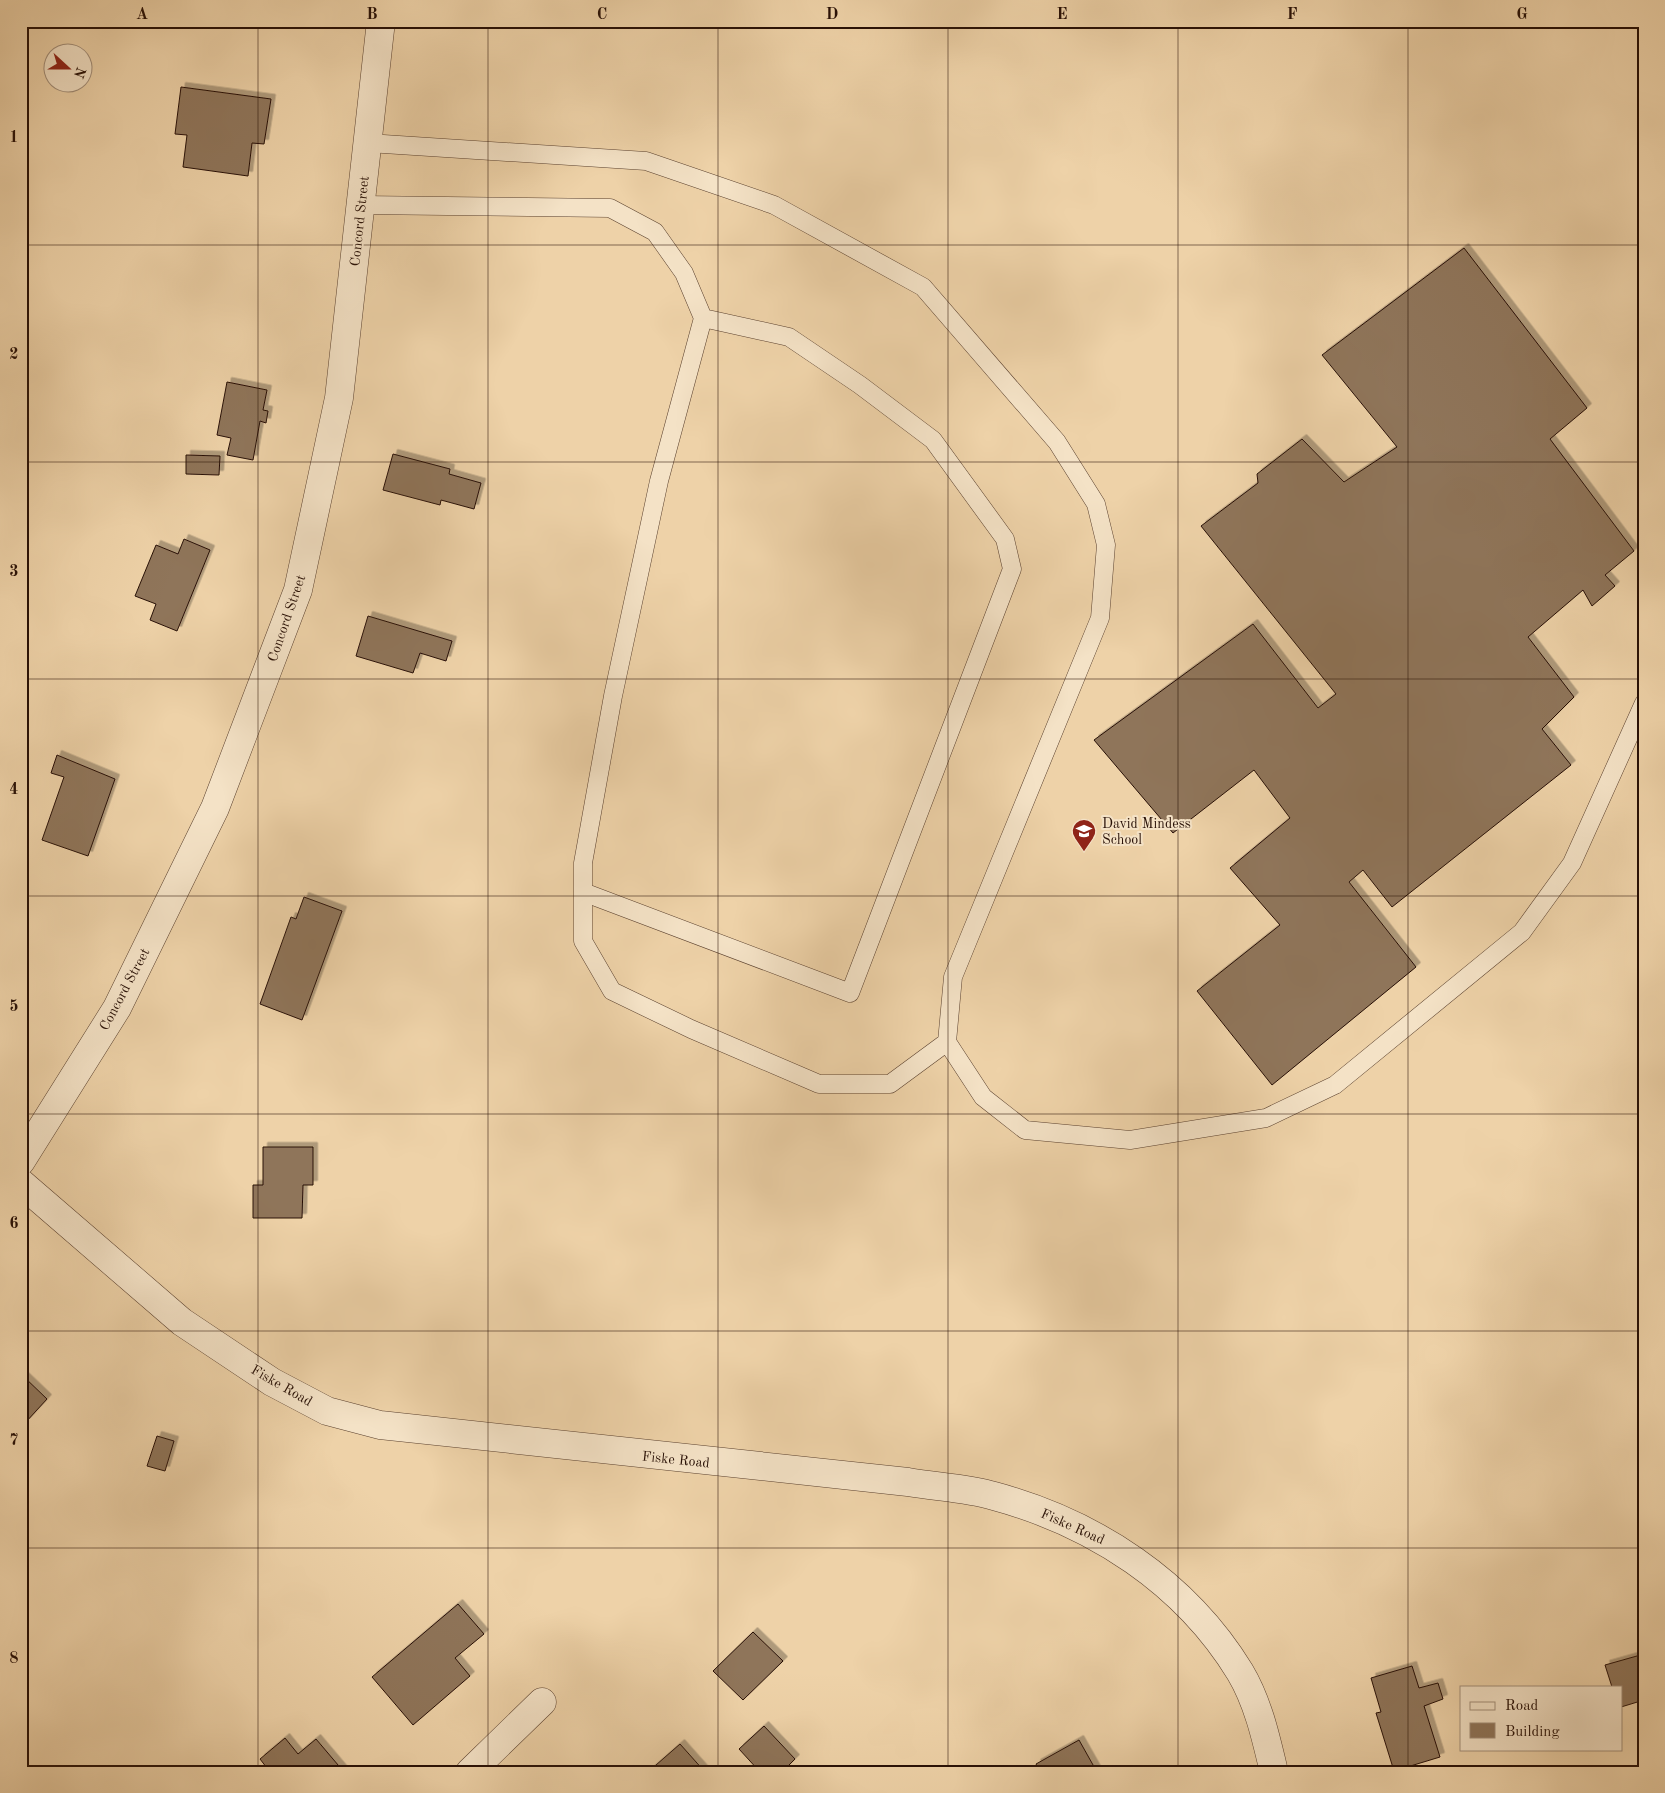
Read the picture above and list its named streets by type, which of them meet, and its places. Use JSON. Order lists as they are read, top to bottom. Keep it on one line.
{"streets":{"street":["Concord Street","Fiske Road"]},"places":{"school or university":["David Mindess School"]},"legend":["Road","Building"],"north":"right","grid":{"columns":["A","B","C","D","E","F","G"],"rows":["1","2","3","4","5","6","7","8"]}}
